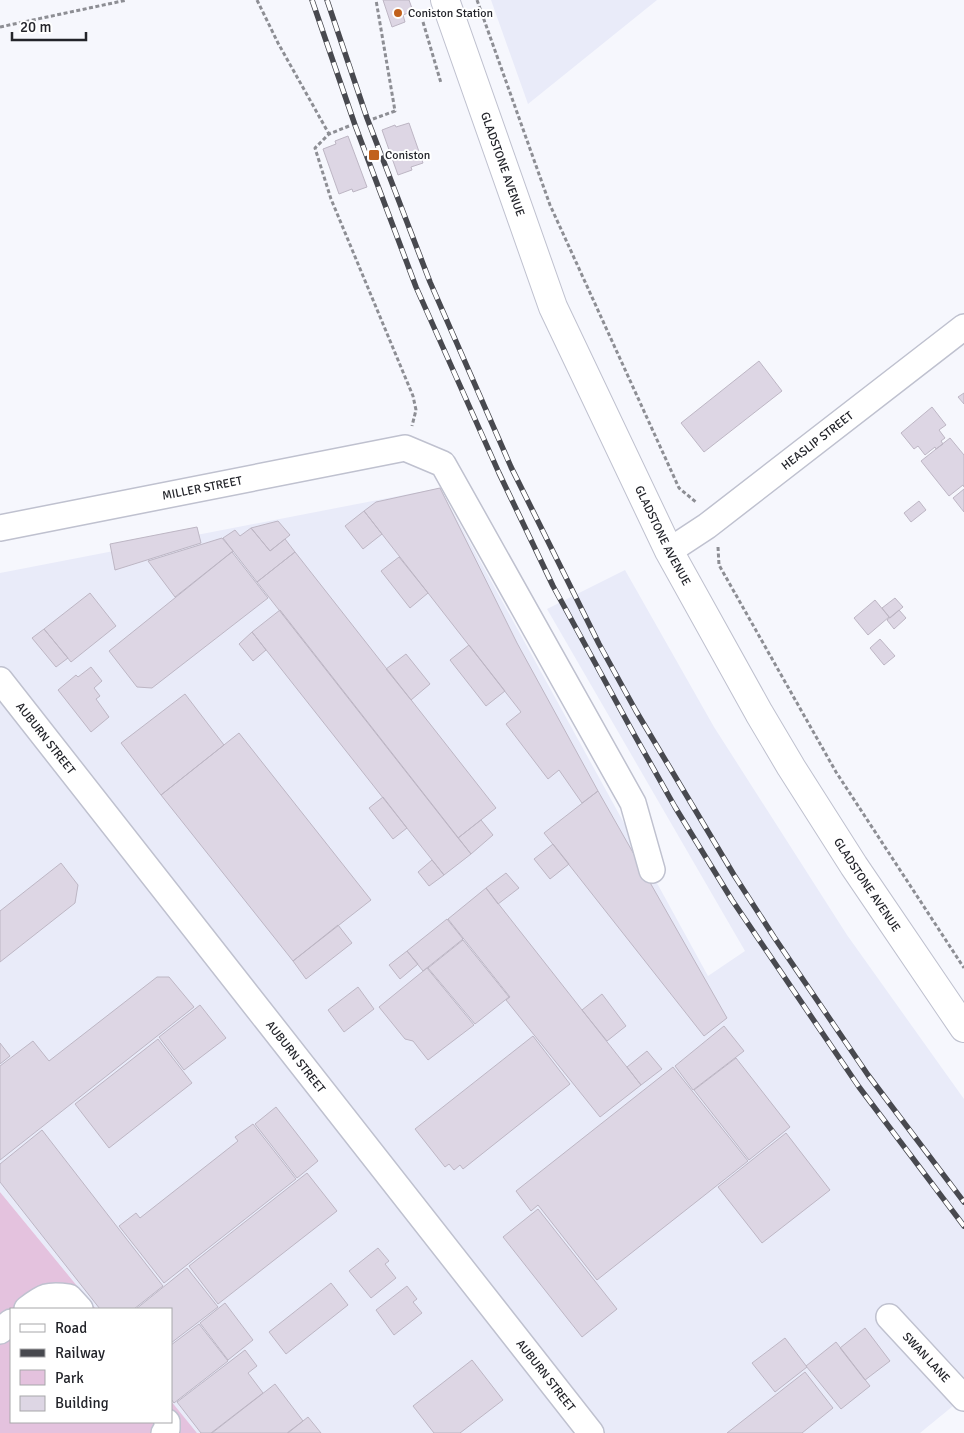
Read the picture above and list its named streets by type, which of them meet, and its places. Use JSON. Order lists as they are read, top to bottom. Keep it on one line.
{"streets":{"main road":["GLADSTONE AVENUE"],"street":["HEASLIP STREET","MILLER STREET","AUBURN STREET","SWAN LANE"]},"crossings":[["GLADSTONE AVENUE","HEASLIP STREET"]],"places":{"other":["Coniston Station"],"transit":["Coniston"]},"legend":["Road","Railway","Park","Building"],"scale_bar":"20 m"}
